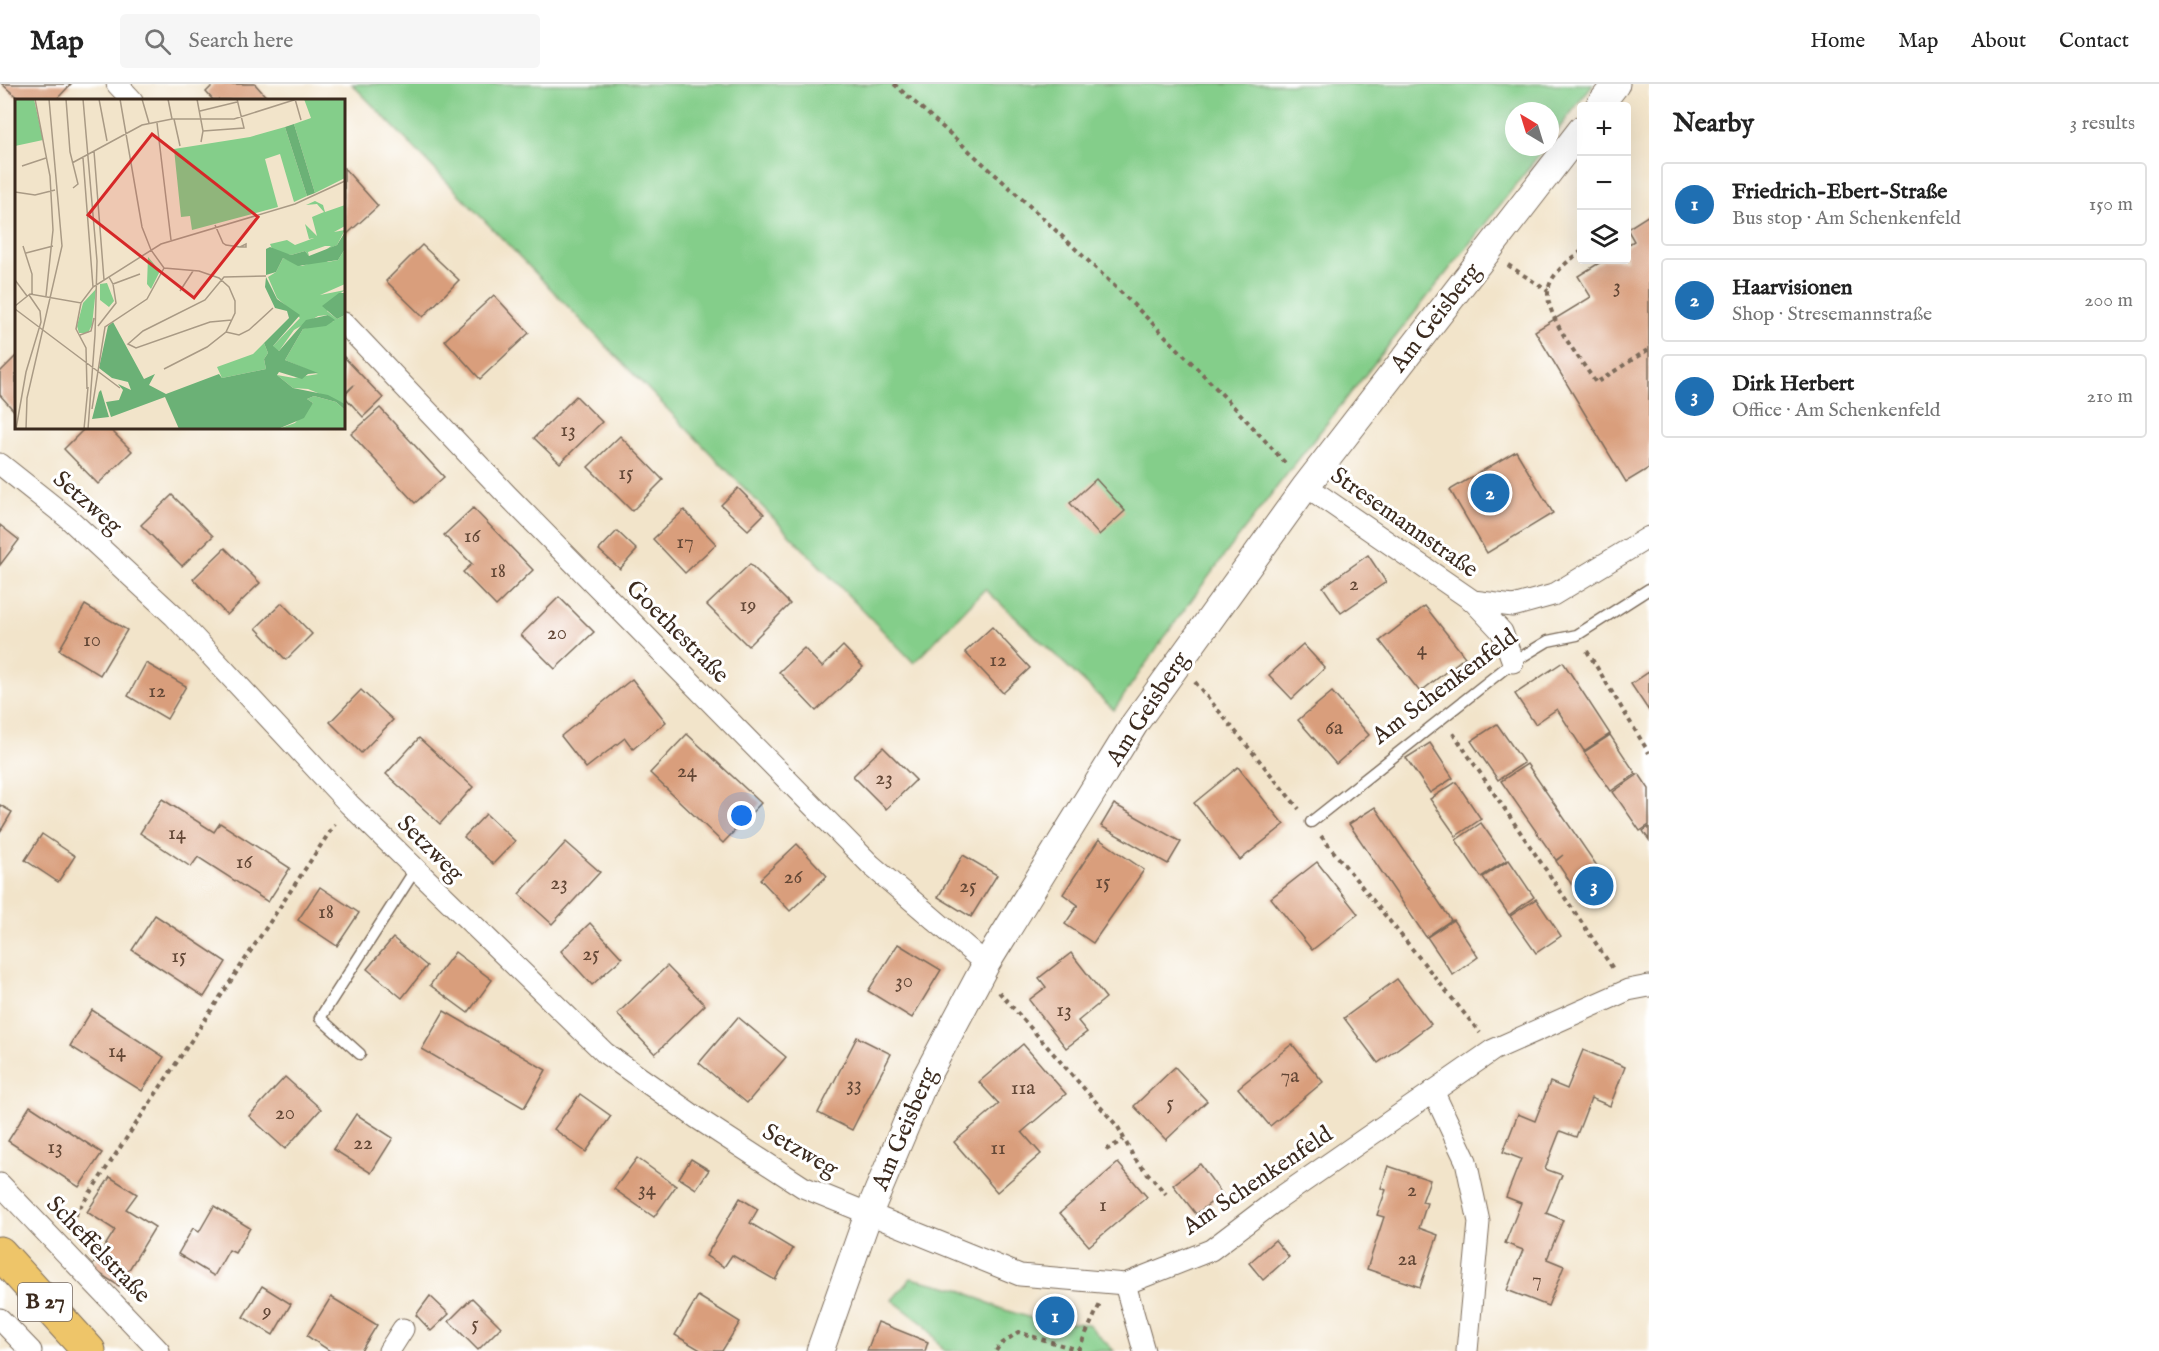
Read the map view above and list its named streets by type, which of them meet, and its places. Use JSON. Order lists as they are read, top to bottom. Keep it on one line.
{"streets":{"main road":["B 27"],"street":["Am Geisberg","Setzweg","Stresemannstraße","Goethestraße","Am Schenkenfeld","Scheffelstraße"]},"crossings":[["Am Geisberg","Setzweg"],["Am Geisberg","Stresemannstraße"],["Am Geisberg","Goethestraße"],["Am Geisberg","Am Schenkenfeld"],["Setzweg","Am Schenkenfeld"],["Stresemannstraße","Am Schenkenfeld"]],"house_numbers":["3","13","15","16","17","18","2","19","20","10","4","12","12","6a","24","23","14","16","26","15","23","25","18","25","15","30","13","14","7a","33","11a","5","20","22","13","11","34","2","1","2a","7","9","5"],"north":"top left","page":{"header":"Map","search":"Search here","nav":["Home","Map","About","Contact"],"heading":["Nearby","3 results"],"map_buttons":["+","−"],"list":[{"mark":"1","name":"Friedrich-Ebert-Straße","note":"Bus stop · Am Schenkenfeld","value":"150 m"},{"mark":"2","name":"Haarvisionen","note":"Shop · Stresemannstraße","value":"200 m"},{"mark":"3","name":"Dirk Herbert","note":"Office · Am Schenkenfeld","value":"210 m"}],"pins":["2","3","1"]}}
